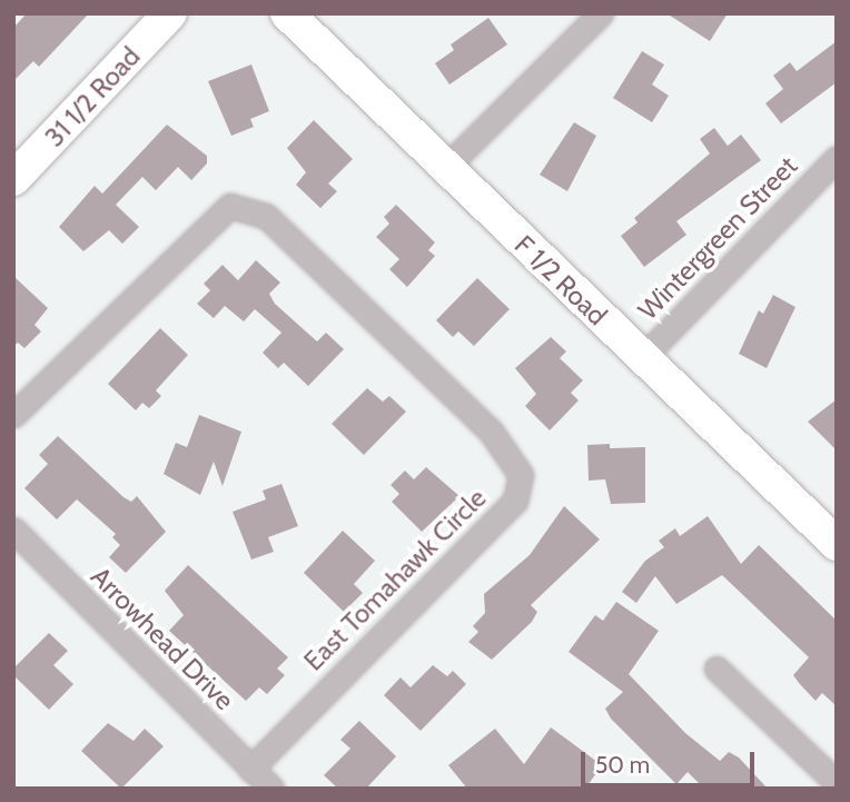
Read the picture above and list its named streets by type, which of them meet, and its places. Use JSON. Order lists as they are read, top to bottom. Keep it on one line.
{"streets":{"street":["31 1/2 Road","Wintergreen Street","F 1/2 Road","East Tomahawk Circle","Arrowhead Drive"]},"crossings":[["Wintergreen Street","F 1/2 Road"],["East Tomahawk Circle","Arrowhead Drive"]],"scale_bar":"50 m"}
